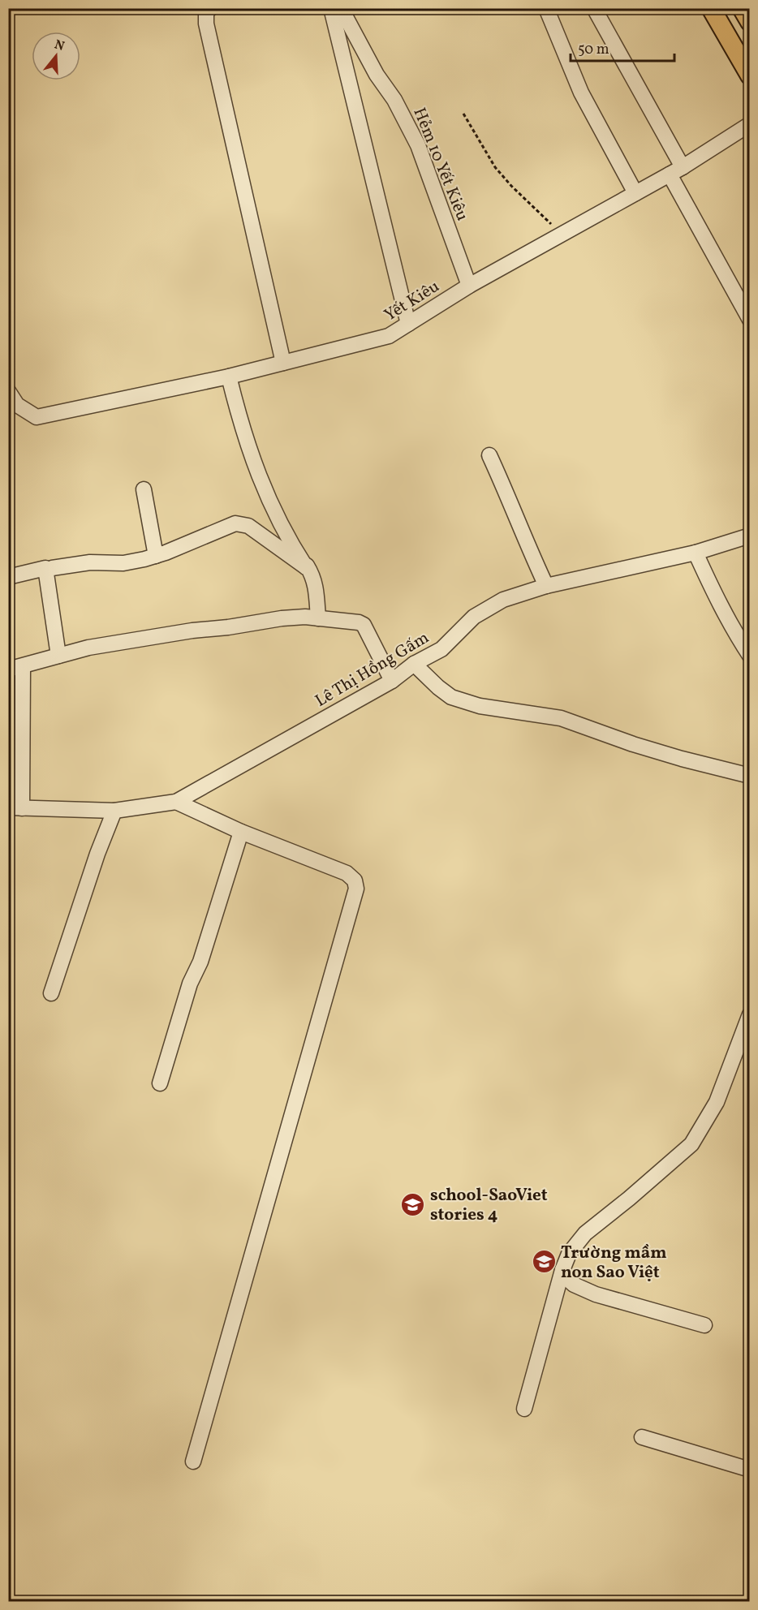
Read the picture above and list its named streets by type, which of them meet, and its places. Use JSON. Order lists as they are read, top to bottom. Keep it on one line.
{"streets":{"street":["Hẻm 10 Yết Kiêu","Yết Kiêu","Lê Thị Hồng Gấm"]},"crossings":[["Hẻm 10 Yết Kiêu","Yết Kiêu"]],"places":{"school or university":["school-SaoViet stories 4","Trường mầm non Sao Việt"]},"scale_bar":"50 m","north":"top"}
